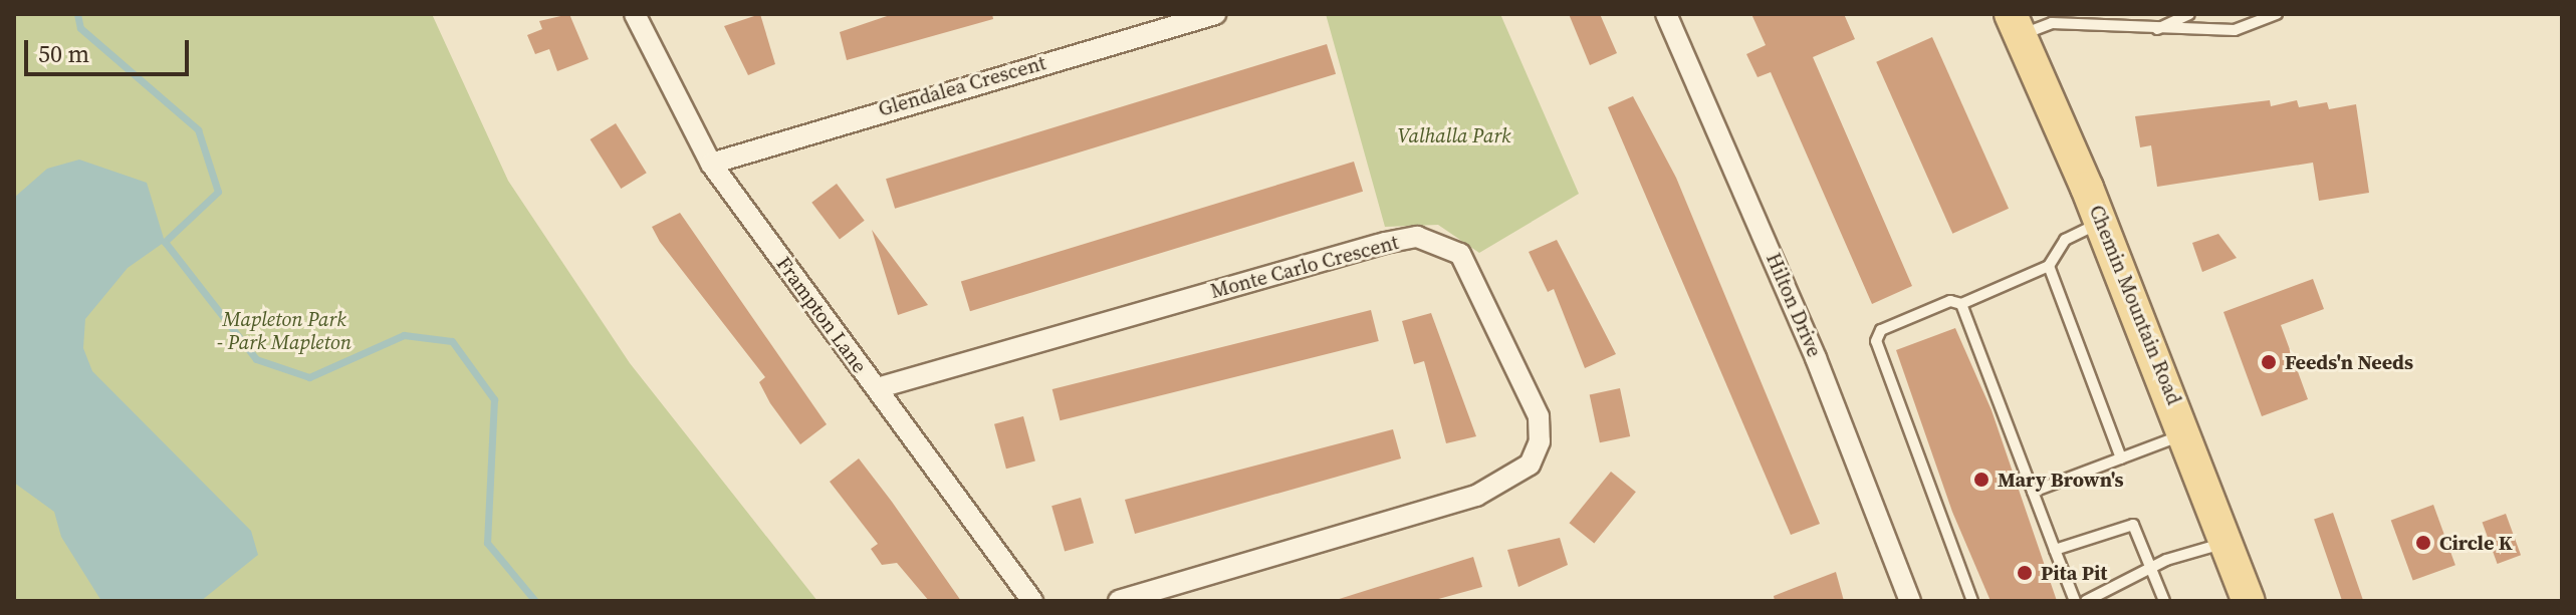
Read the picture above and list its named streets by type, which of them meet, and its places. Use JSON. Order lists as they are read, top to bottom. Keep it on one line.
{"streets":{"main road":["Chemin Mountain Road"],"street":["Glendalea Crescent","Monte Carlo Crescent","Hilton Drive","Frampton Lane"]},"crossings":[["Glendalea Crescent","Frampton Lane"],["Monte Carlo Crescent","Frampton Lane"]],"parks":["Valhalla Park","Mapleton Park - Park Mapleton"],"places":["Feeds'n Needs","Mary Brown's","Circle K","Pita Pit"],"scale_bar":"50 m"}
